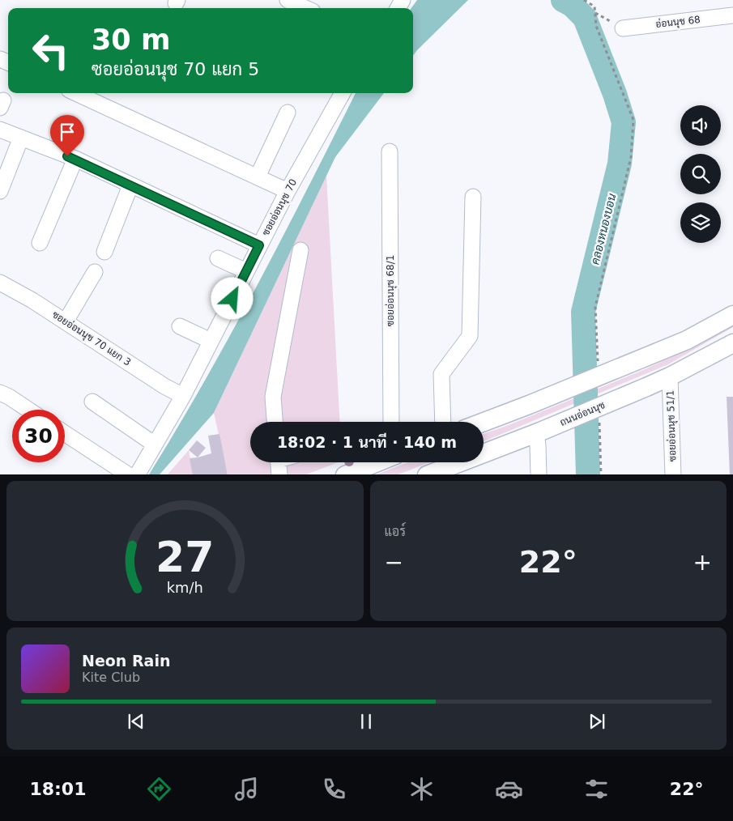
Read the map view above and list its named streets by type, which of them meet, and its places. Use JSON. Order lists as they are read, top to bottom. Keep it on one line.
{"streets":{"main road":["ถนนอ่อนนุช"],"street":["อ่อนนุช 68","ซอยอ่อนนุช 70","ซอยอ่อนนุช 68/1","ซอยอ่อนนุช 70 แยก 3","ซอยอ่อนนุช 51/1"]},"crossings":[["ซอยอ่อนนุช 70","ซอยอ่อนนุช 70 แยก 3"],["ถนนอ่อนนุช","ซอยอ่อนนุช 51/1"]],"water":["คลองหนองบอน"],"page":{"turn":["30 m","ซอยอ่อนนุช 70 แยก 5"],"limit":"30","trip":"18:02 · 1 นาที · 140 m","tile":"แอร์","heat":["−","22°","+"],"song":["Neon Rain","Kite Club"],"tabs":["18:01","22°"],"gauge":["27","km/h"]}}
